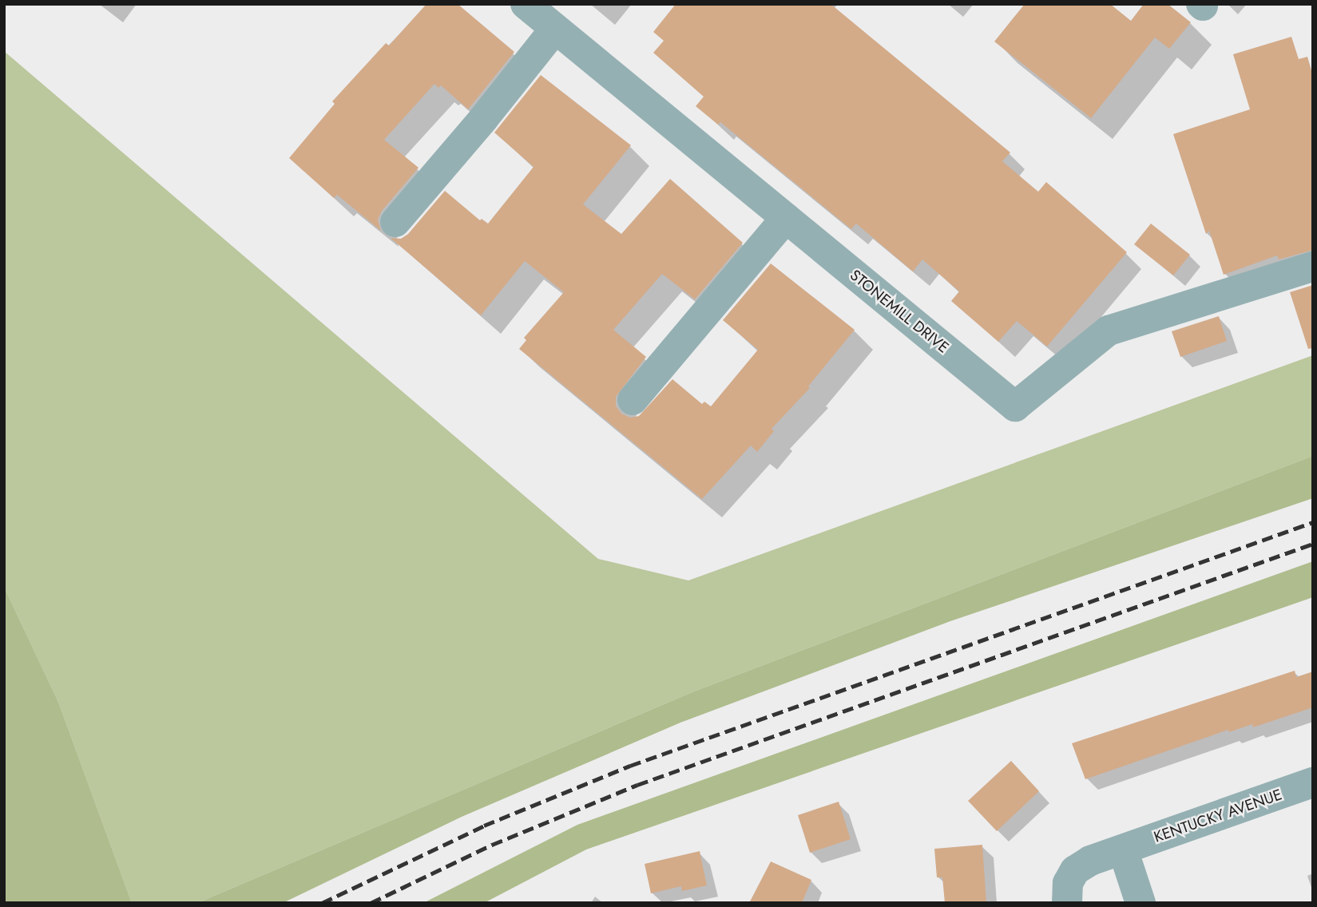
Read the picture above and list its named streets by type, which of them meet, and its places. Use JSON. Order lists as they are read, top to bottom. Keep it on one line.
{"streets":{"street":["STONEMILL DRIVE","KENTUCKY AVENUE"]}}
